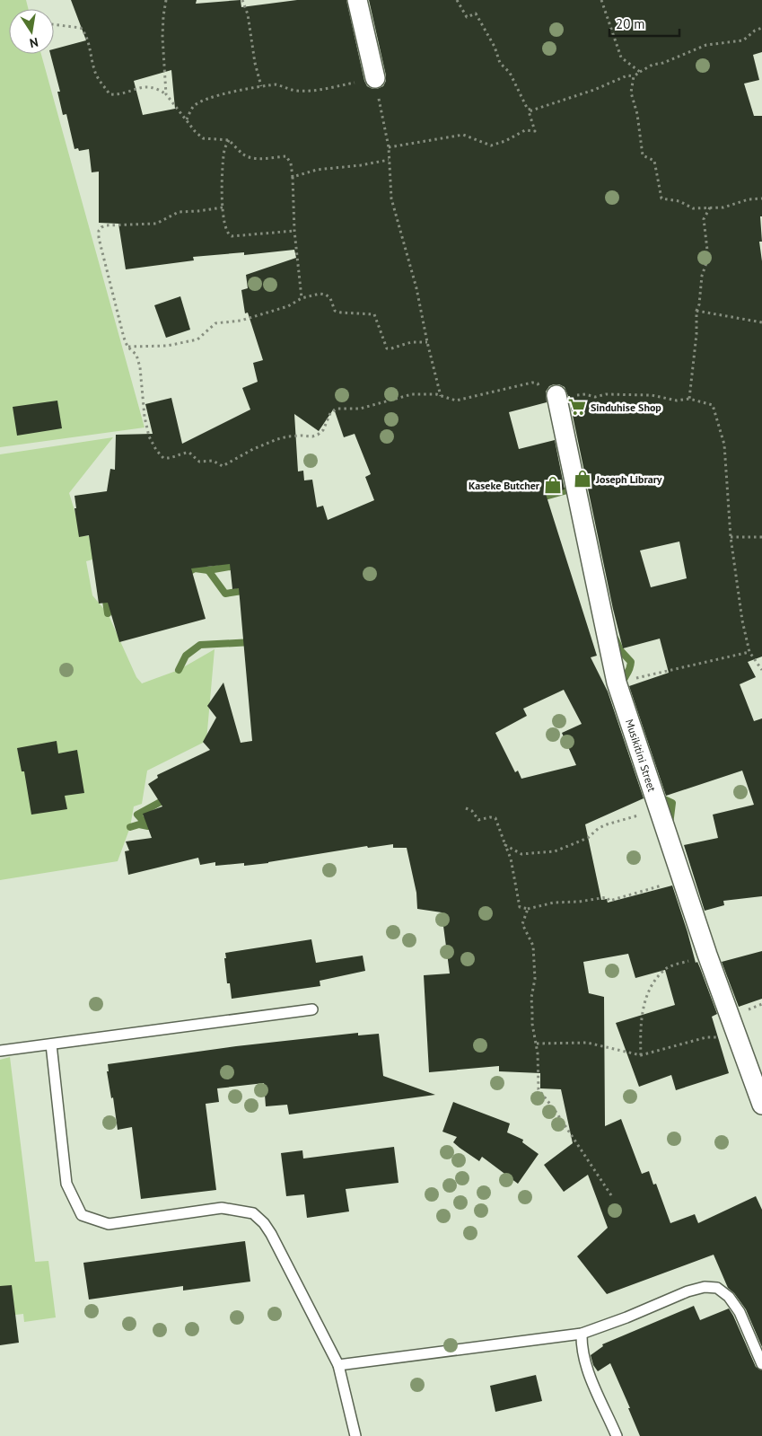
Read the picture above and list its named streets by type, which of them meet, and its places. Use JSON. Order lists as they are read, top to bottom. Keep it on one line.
{"streets":{"street":["Musikitini Street"]},"places":{"supermarket":["Sinduhise Shop"],"shop":["Joseph Library","Kaseke Butcher"]},"scale_bar":"20 m","north":"bottom"}
